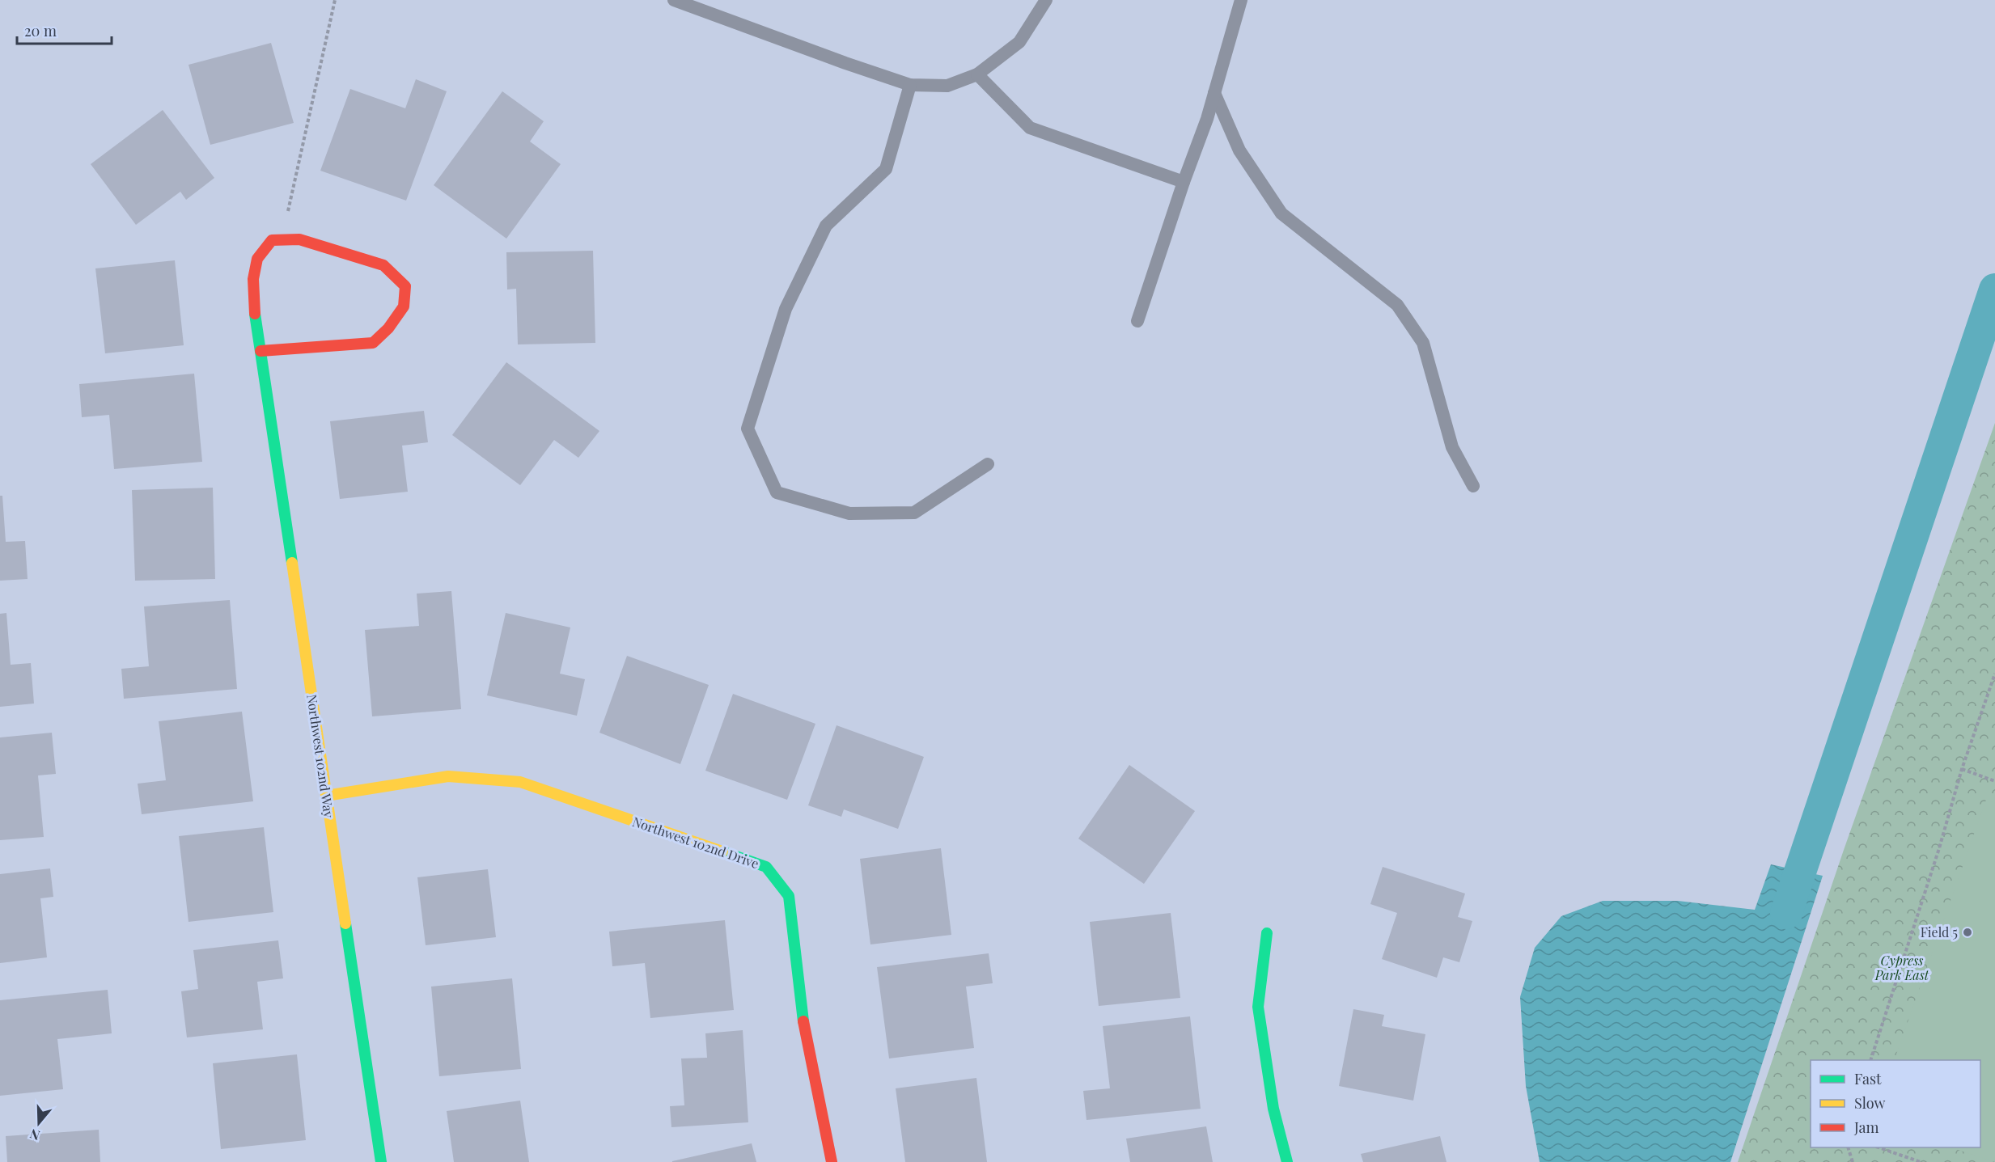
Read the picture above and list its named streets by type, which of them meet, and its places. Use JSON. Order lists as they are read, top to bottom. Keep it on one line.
{"streets":{"street":["Northwest 102nd Way","Northwest 102nd Drive"]},"crossings":[["Northwest 102nd Way","Northwest 102nd Drive"]],"parks":["Cypress Park East"],"places":["Field 5"],"legend":["Fast","Slow","Jam"],"scale_bar":"20 m","north":"bottom"}
